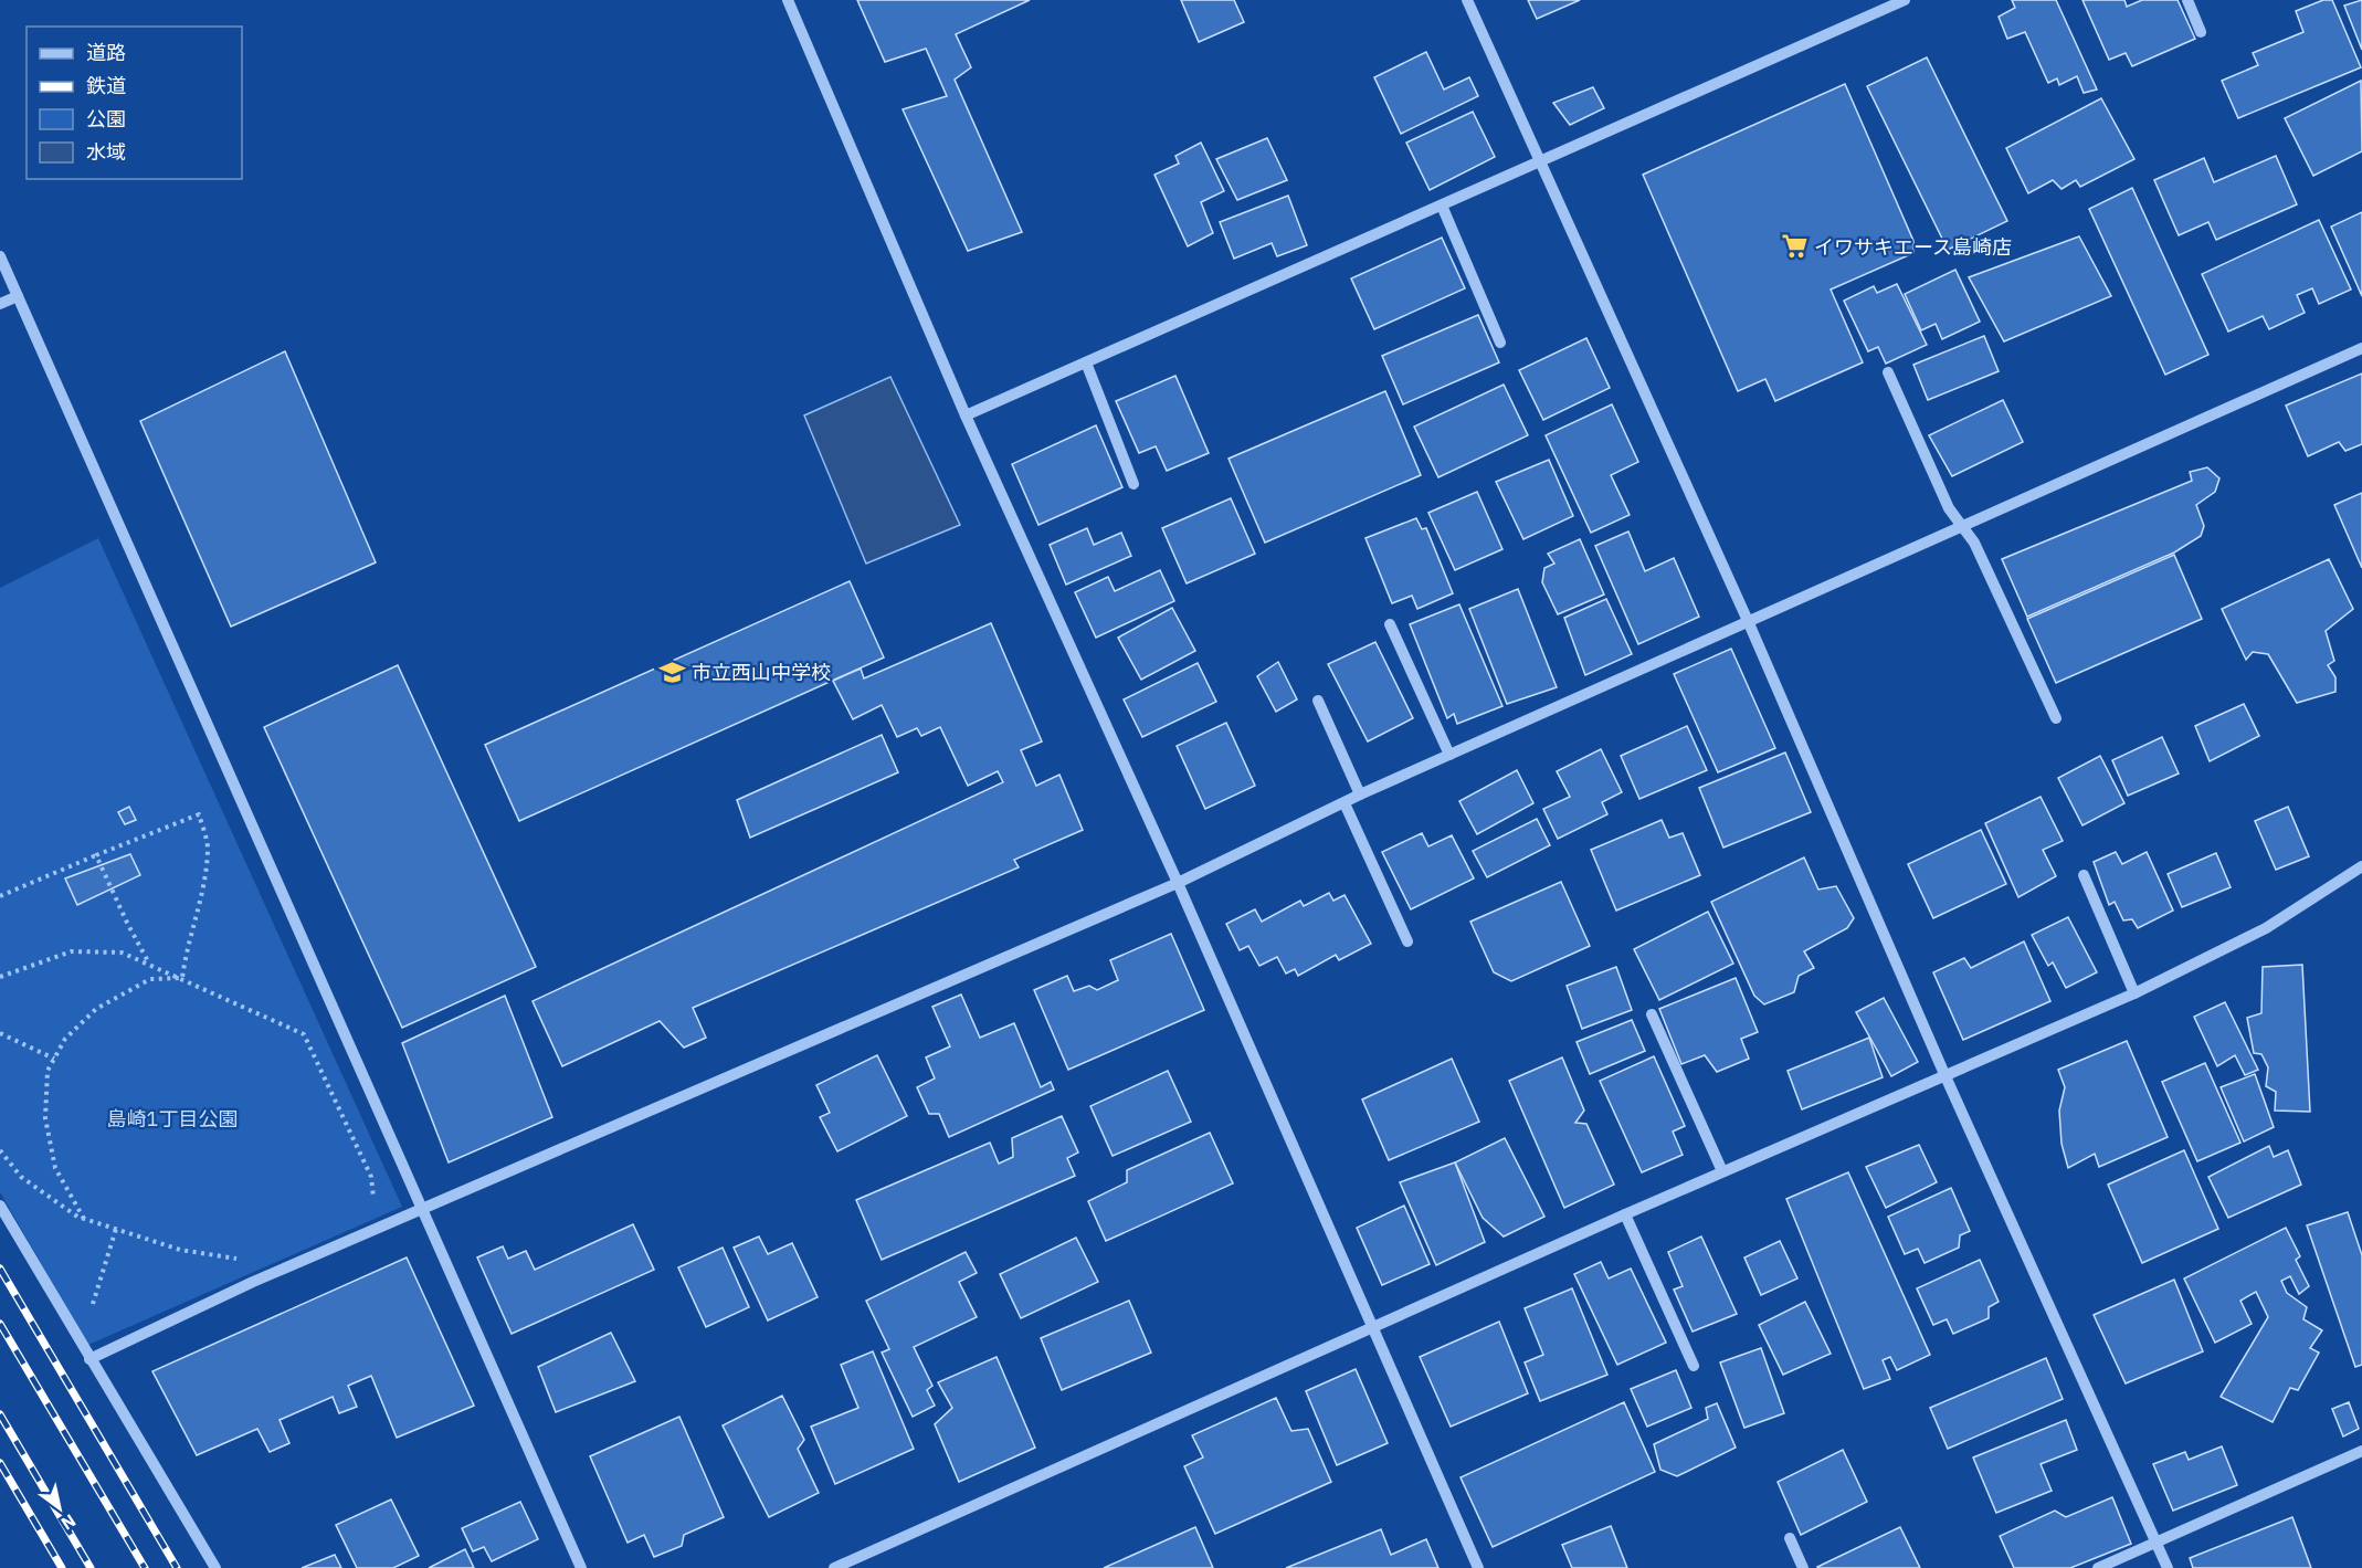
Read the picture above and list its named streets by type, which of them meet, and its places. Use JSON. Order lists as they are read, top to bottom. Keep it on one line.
{"parks":["島崎1丁目公園"],"places":{"supermarket":["イワサキエース島崎店"],"school or university":["市立西山中学校"]},"legend":["道路","鉄道","公園","水域"],"north":"bottom right"}
